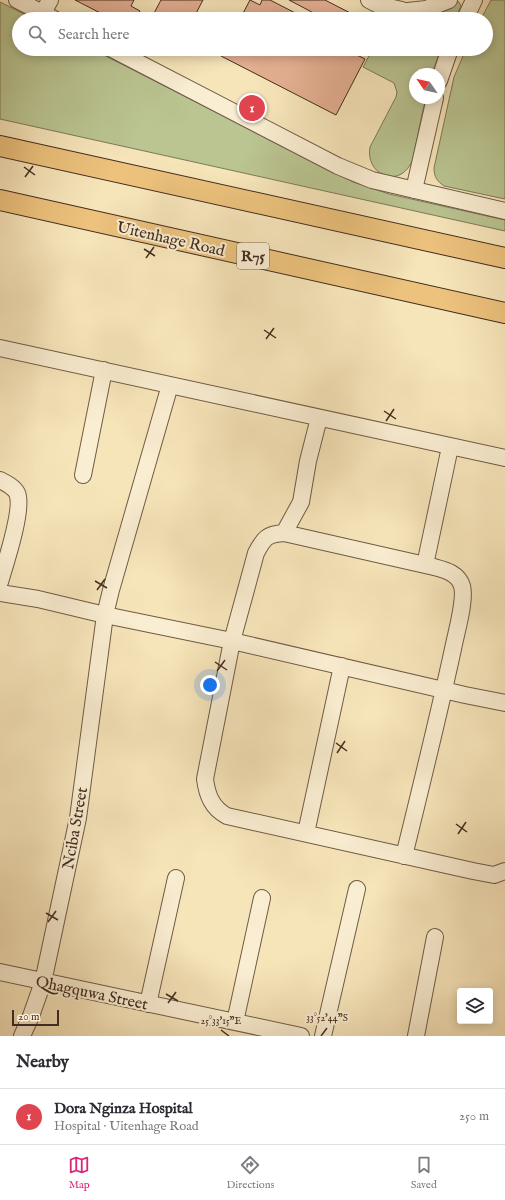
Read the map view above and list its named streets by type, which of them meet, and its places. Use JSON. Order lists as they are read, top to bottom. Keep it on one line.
{"streets":{"main road":["Uitenhage Road","R75"],"street":["Nciba Street","Qhagquwa Street"]},"crossings":[["Nciba Street","Qhagquwa Street"]],"scale_bar":"20 m","north":"top left","page":{"search":"Search here","pins":"1","scale":"20 m","heading":"Nearby","list":[{"mark":"1","name":"Dora Nginza Hospital","note":"Hospital · Uitenhage Road","value":"250 m"}],"nav":["Map","Directions","Saved"]},"coordinates":["33°52'44\"S","25°33'15\"E"]}
